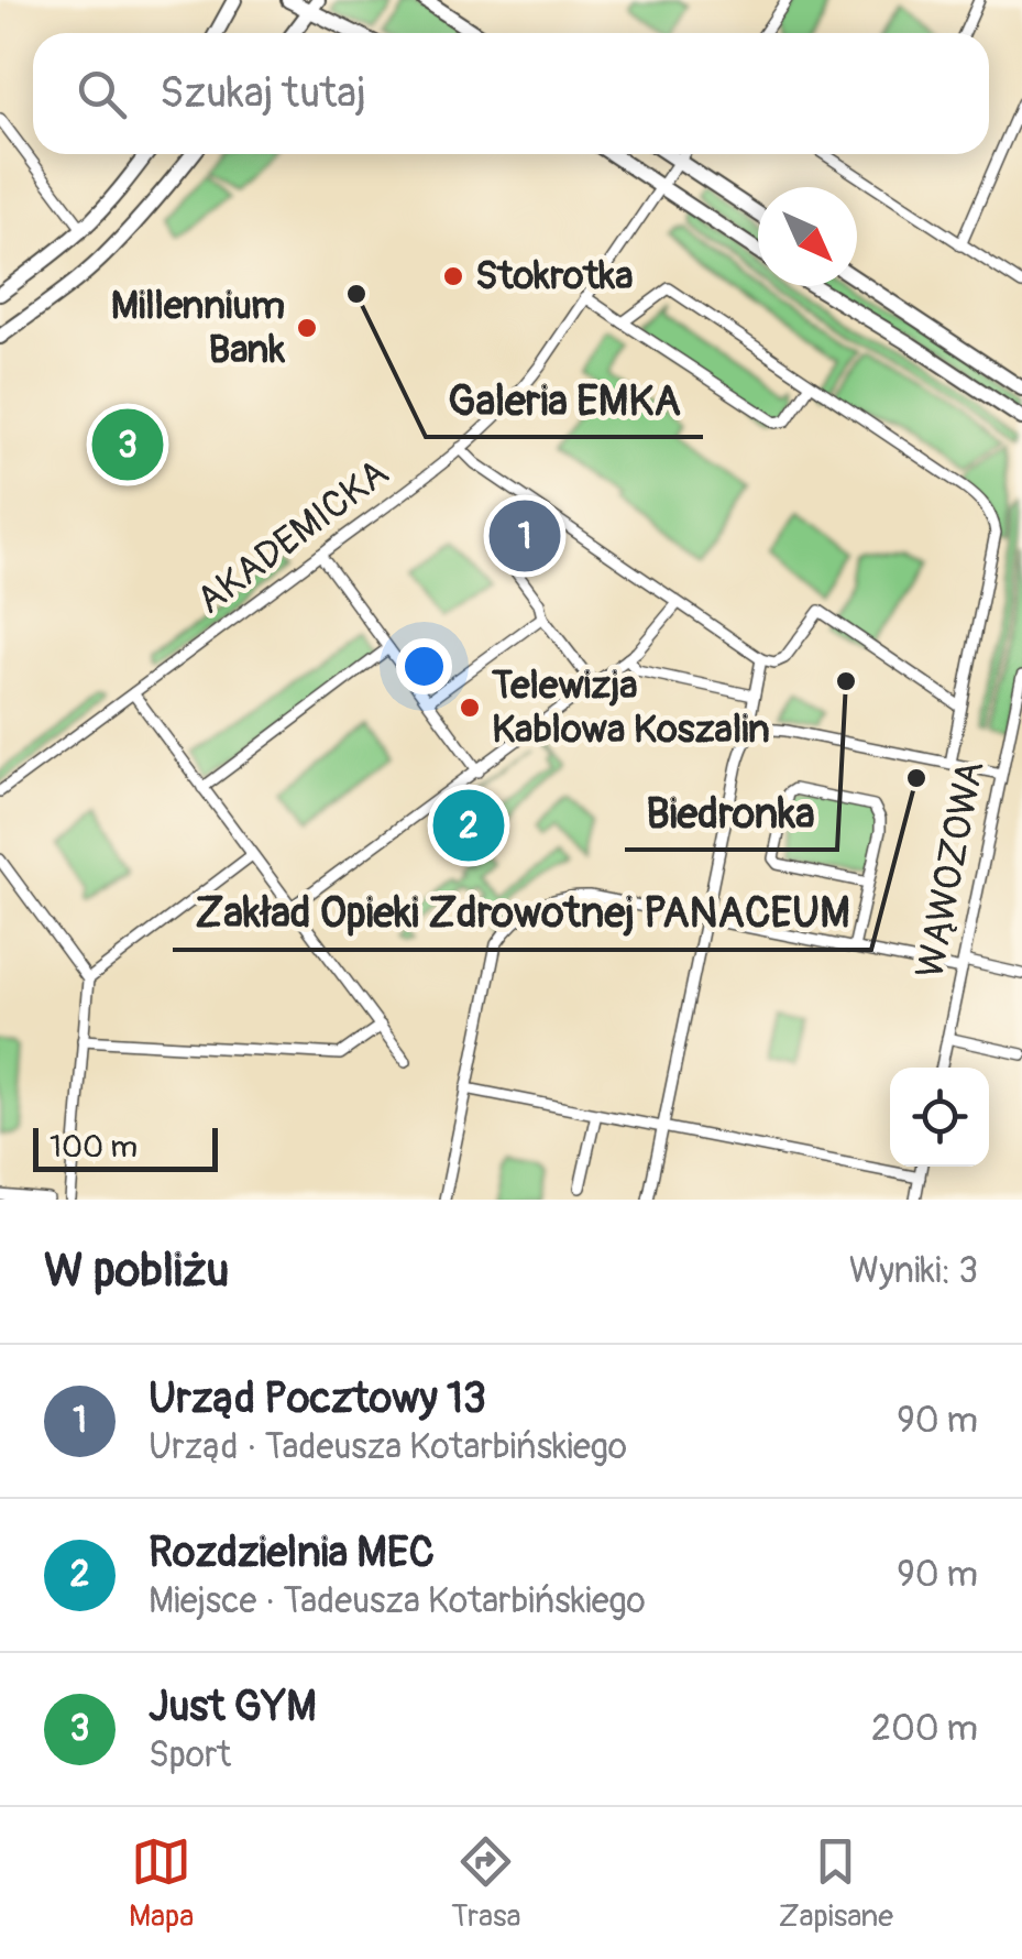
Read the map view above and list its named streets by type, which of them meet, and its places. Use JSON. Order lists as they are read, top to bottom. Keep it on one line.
{"streets":{"street":["AKADEMICKA","WĄWOZOWA"]},"places":["Stokrotka","Galeria EMKA","Millennium Bank","Biedronka","Telewizja Kablowa Koszalin","Zakład Opieki Zdrowotnej PANACEUM"],"scale_bar":"100 m","north":"bottom right","page":{"search":"Szukaj tutaj","pins":["3","1","2"],"scale":"100 m","heading":["W pobliżu","Wyniki: 3"],"list":[{"mark":"1","name":"Urząd Pocztowy 13","note":"Urząd · Tadeusza Kotarbińskiego","value":"90 m"},{"mark":"2","name":"Rozdzielnia MEC","note":"Miejsce · Tadeusza Kotarbińskiego","value":"90 m"},{"mark":"3","name":"Just GYM","note":"Sport","value":"200 m"}],"nav":["Mapa","Trasa","Zapisane"]}}
